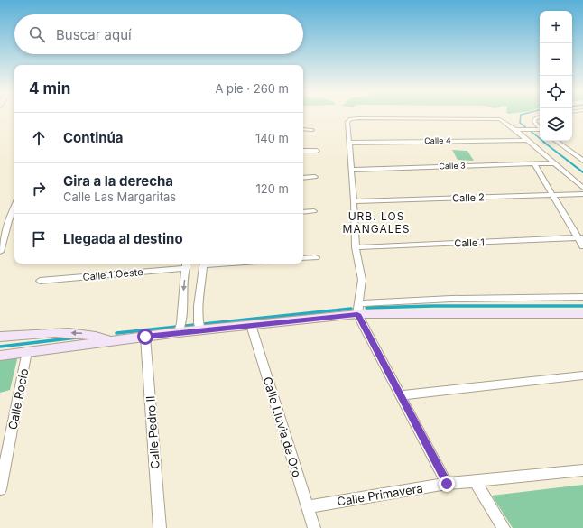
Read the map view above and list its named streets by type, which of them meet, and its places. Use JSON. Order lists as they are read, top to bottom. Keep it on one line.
{"streets":{"street":["Calle 4","Calle 3","Calle 2","Calle 1","Calle 1 Oeste","Calle Rocío","Calle Lluvia de Oro","Calle Pedro II","Calle Primavera"]},"crossings":[["Calle Lluvia de Oro","Calle Primavera"]],"districts":["URB. LOS MANGALES"],"page":{"map_buttons":["+","−"],"search":"Buscar aquí","heading":["4 min","A pie · 260 m"],"list":[["Continúa","140 m"],["Gira a la derecha","Calle Las Margaritas","120 m"],"Llegada al destino"]}}
